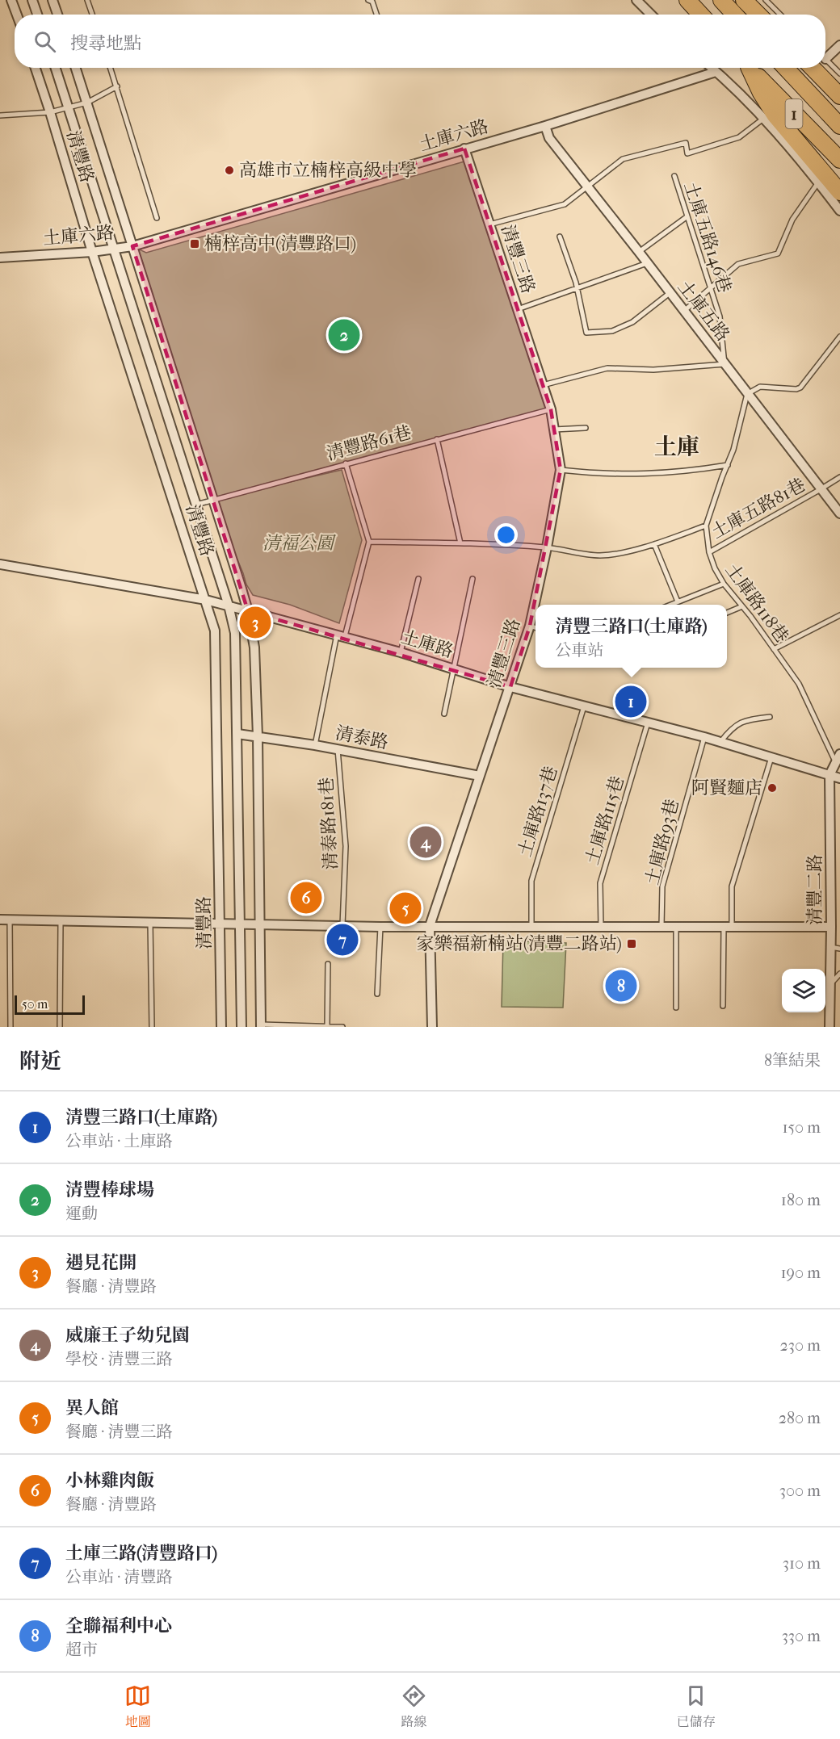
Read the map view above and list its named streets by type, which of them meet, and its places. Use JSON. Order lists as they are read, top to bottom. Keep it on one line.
{"streets":{"highway":["1"],"street":["土庫六路","清豐路","清豐三路","土庫五路","土庫路","清泰路","清豐二路"],"lane":["土庫五路146巷","清豐路61巷","土庫五路81巷","土庫路118巷","土庫路137巷","土庫路115巷","清泰路181巷","土庫路93巷"]},"crossings":[["土庫六路","清豐路"],["土庫六路","清豐三路"],["土庫六路","土庫五路"],["清豐路","清豐路61巷"],["清豐路","土庫路"],["清豐路","清泰路"],["土庫五路146巷","土庫五路"],["清豐三路","清豐路61巷"],["清豐三路","土庫路"],["清豐三路","清泰路"],["土庫五路","土庫五路81巷"],["土庫五路","土庫路118巷"],["土庫五路81巷","土庫路118巷"],["土庫路118巷","清豐二路"],["土庫路","土庫路137巷"],["土庫路","土庫路115巷"],["土庫路","土庫路93巷"],["土庫路","清豐二路"],["清泰路","清泰路181巷"]],"districts":["土庫"],"parks":["清福公園"],"places":{"other":["高雄市立楠梓高級中學","阿賢麵店"],"transit":["楠梓高中(清豐路口)","家樂福新楠站(清豐二路站)"]},"scale_bar":"50 m","page":{"search":"搜尋地點","pins":["2","3","1","4","6","5","7","8"],"popup":["清豐三路口(土庫路)","公車站"],"scale":"50 m","heading":["附近","8筆結果"],"list":[{"mark":"1","name":"清豐三路口(土庫路)","note":"公車站 · 土庫路","value":"150 m"},{"mark":"2","name":"清豐棒球場","note":"運動","value":"180 m"},{"mark":"3","name":"遇見花開","note":"餐廳 · 清豐路","value":"190 m"},{"mark":"4","name":"威廉王子幼兒園","note":"學校 · 清豐三路","value":"230 m"},{"mark":"5","name":"異人館","note":"餐廳 · 清豐三路","value":"280 m"},{"mark":"6","name":"小林雞肉飯","note":"餐廳 · 清豐路","value":"300 m"},{"mark":"7","name":"土庫三路(清豐路口)","note":"公車站 · 清豐路","value":"310 m"},{"mark":"8","name":"全聯福利中心","note":"超市","value":"330 m"}],"nav":["地圖","路線","已儲存"]}}
